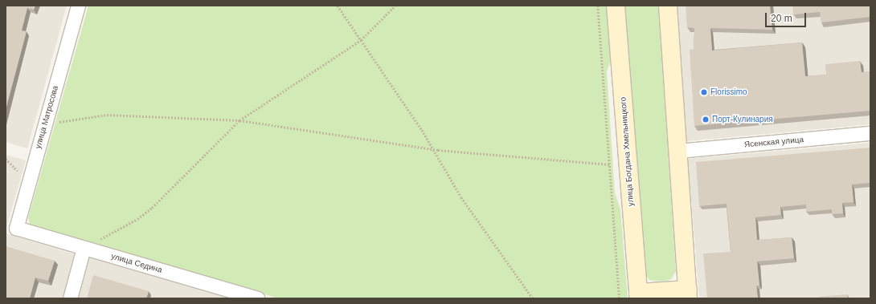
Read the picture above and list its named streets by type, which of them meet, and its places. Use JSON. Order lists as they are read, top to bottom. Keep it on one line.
{"streets":{"main road":["улица Богдана Хмельницкого"],"street":["улица Матросова","Ясенская улица","улица Седина"]},"crossings":[["улица Матросова","улица Седина"]],"places":["Florissimo","Порт-Кулинария"],"scale_bar":"20 m"}
